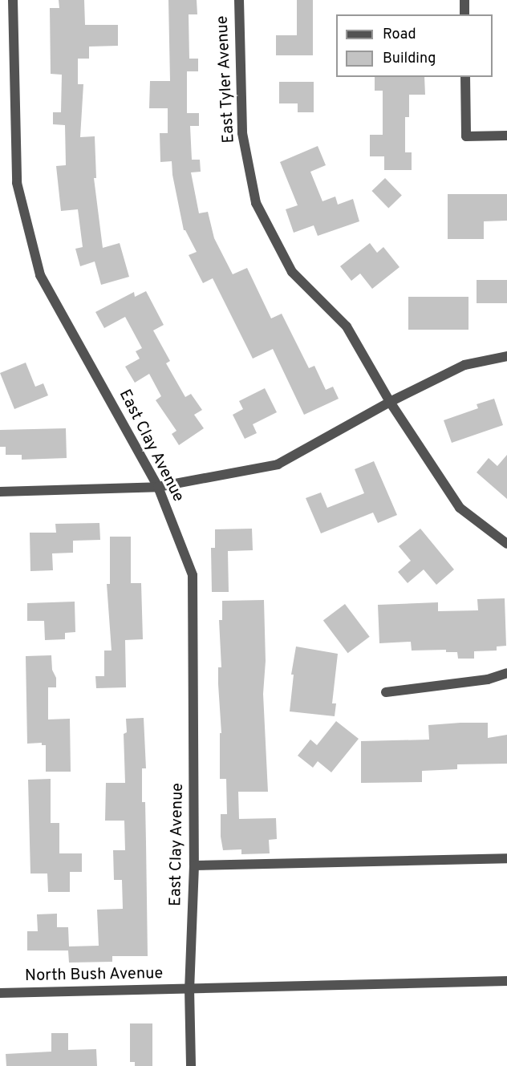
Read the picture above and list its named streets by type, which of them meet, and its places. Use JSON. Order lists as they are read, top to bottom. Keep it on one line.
{"streets":{"street":["East Tyler Avenue","East Clay Avenue","North Bush Avenue"]},"crossings":[["East Clay Avenue","North Bush Avenue"]],"legend":["Road","Building"]}
